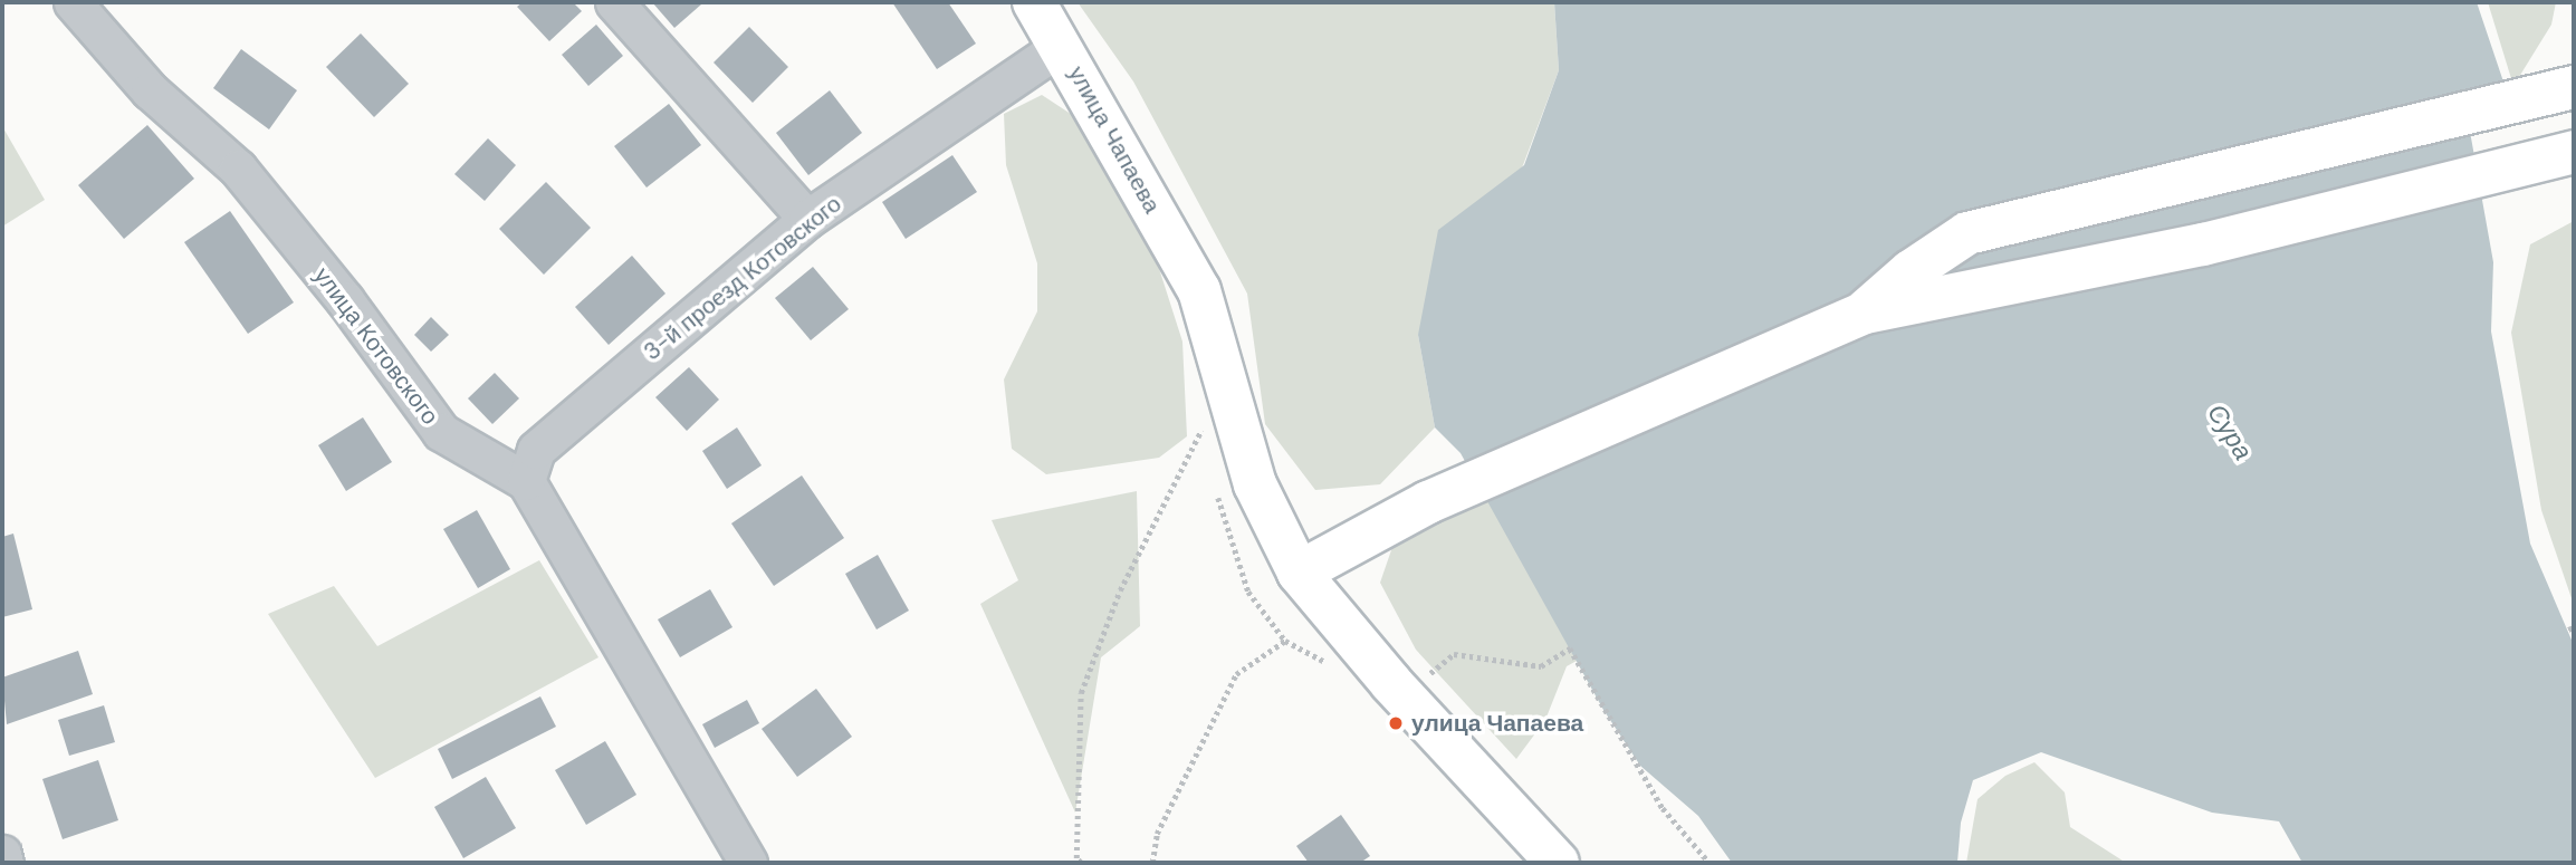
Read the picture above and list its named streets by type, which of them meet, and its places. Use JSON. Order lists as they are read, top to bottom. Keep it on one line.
{"streets":{"main road":["улица Чапаева"],"street":["3-й проезд Котовского","улица Котовского"]},"crossings":[["улица Чапаева","3-й проезд Котовского"],["3-й проезд Котовского","улица Котовского"]],"water":["Сура"],"places":["улица Чапаева"]}
